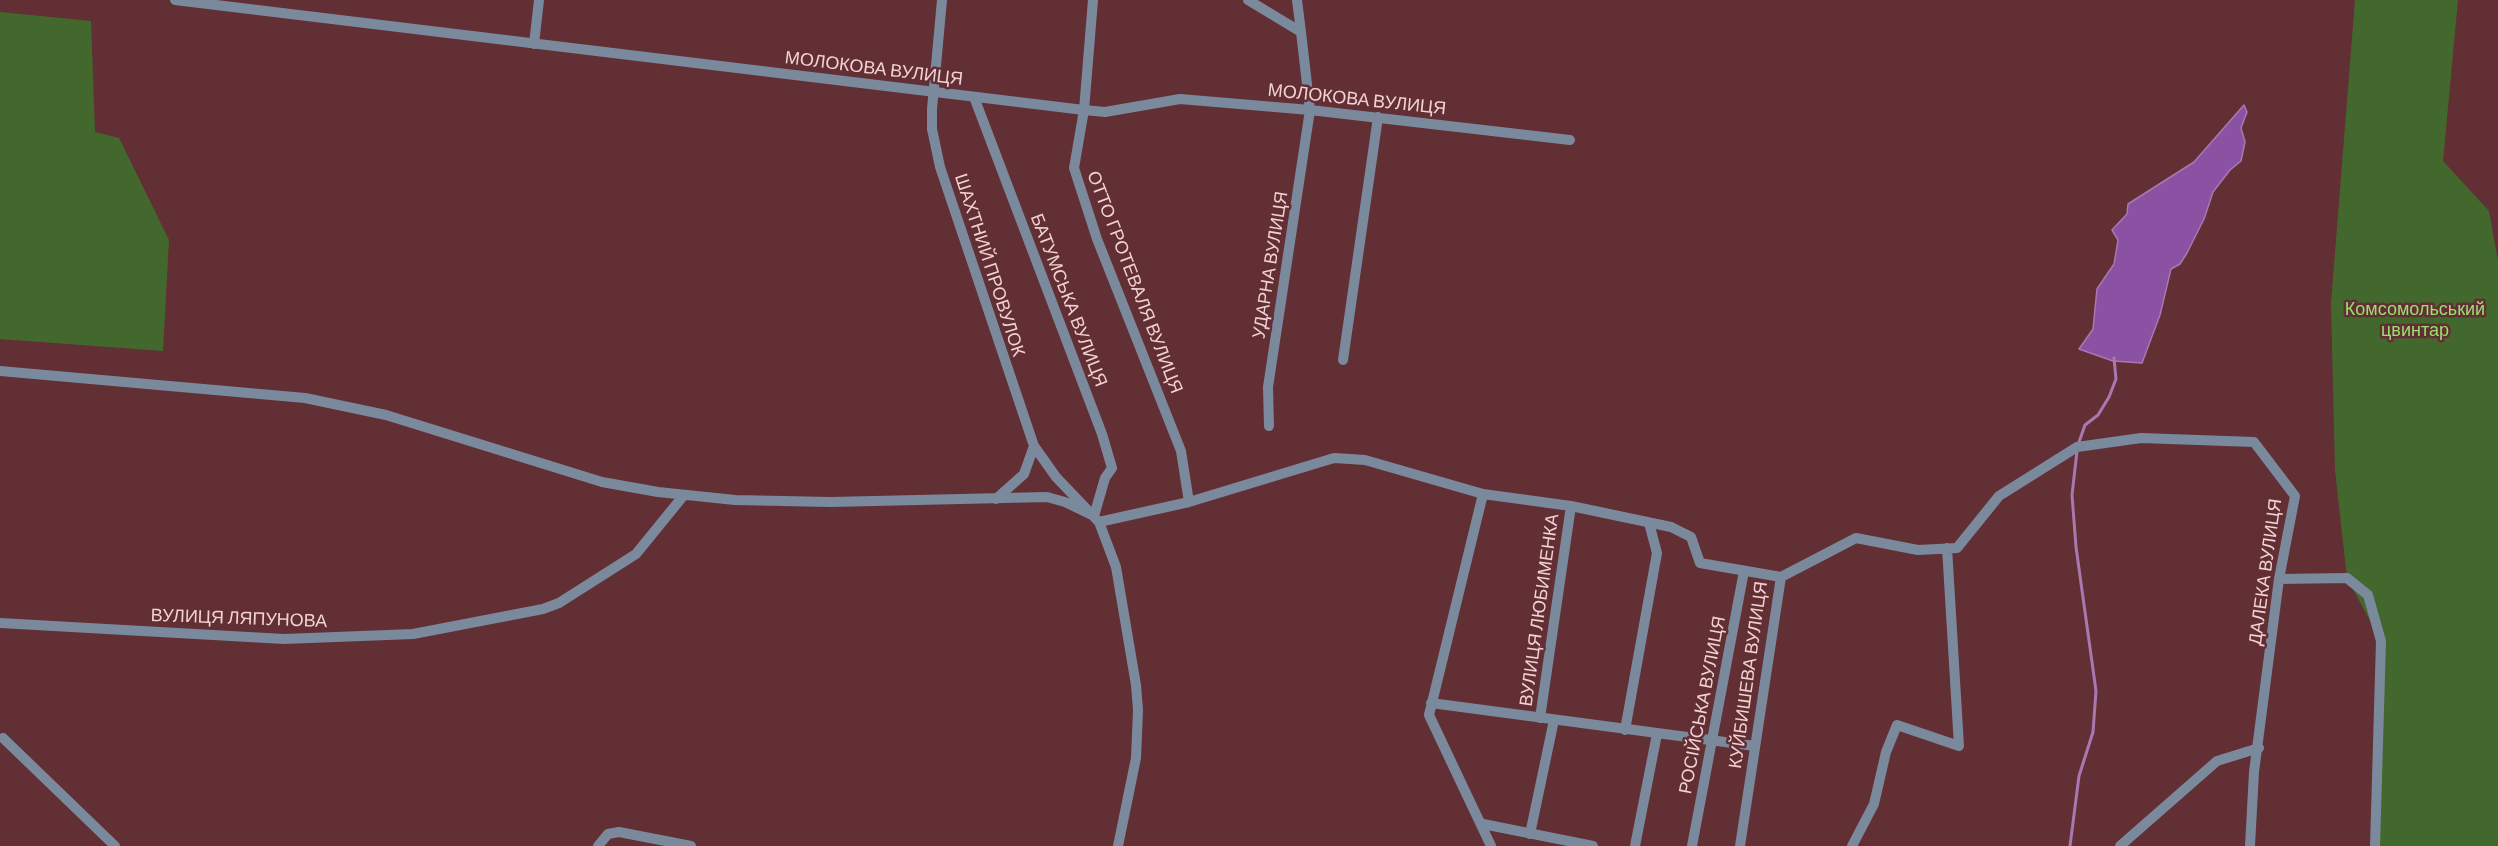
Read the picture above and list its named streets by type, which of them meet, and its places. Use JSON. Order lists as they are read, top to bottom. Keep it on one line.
{"streets":{"street":["МОЛОКОВА ВУЛИЦЯ","ШАХТНИЙ ПРОВУЛОК","УДАРНА ВУЛИЦЯ","ОТТО ГРОТЕВАЛЯ ВУЛИЦЯ","БАТУМСЬКА ВУЛИЦЯ","ДАЛЕКА ВУЛИЦЯ","ВУЛИЦЯ ЛЮБИМЕНКА","ВУЛИЦЯ ЛЯПУНОВА","КУЙБИШЕВА ВУЛИЦЯ","РОСІЙСЬКА ВУЛИЦЯ"]},"crossings":[["МОЛОКОВА ВУЛИЦЯ","ШАХТНИЙ ПРОВУЛОК"],["МОЛОКОВА ВУЛИЦЯ","УДАРНА ВУЛИЦЯ"],["МОЛОКОВА ВУЛИЦЯ","ОТТО ГРОТЕВАЛЯ ВУЛИЦЯ"],["МОЛОКОВА ВУЛИЦЯ","БАТУМСЬКА ВУЛИЦЯ"],["ШАХТНИЙ ПРОВУЛОК","БАТУМСЬКА ВУЛИЦЯ"],["ШАХТНИЙ ПРОВУЛОК","КУЙБИШЕВА ВУЛИЦЯ"],["ОТТО ГРОТЕВАЛЯ ВУЛИЦЯ","КУЙБИШЕВА ВУЛИЦЯ"],["БАТУМСЬКА ВУЛИЦЯ","КУЙБИШЕВА ВУЛИЦЯ"],["ВУЛИЦЯ ЛЮБИМЕНКА","КУЙБИШЕВА ВУЛИЦЯ"],["КУЙБИШЕВА ВУЛИЦЯ","РОСІЙСЬКА ВУЛИЦЯ"]],"parks":["Комсомольський цвинтар"]}
